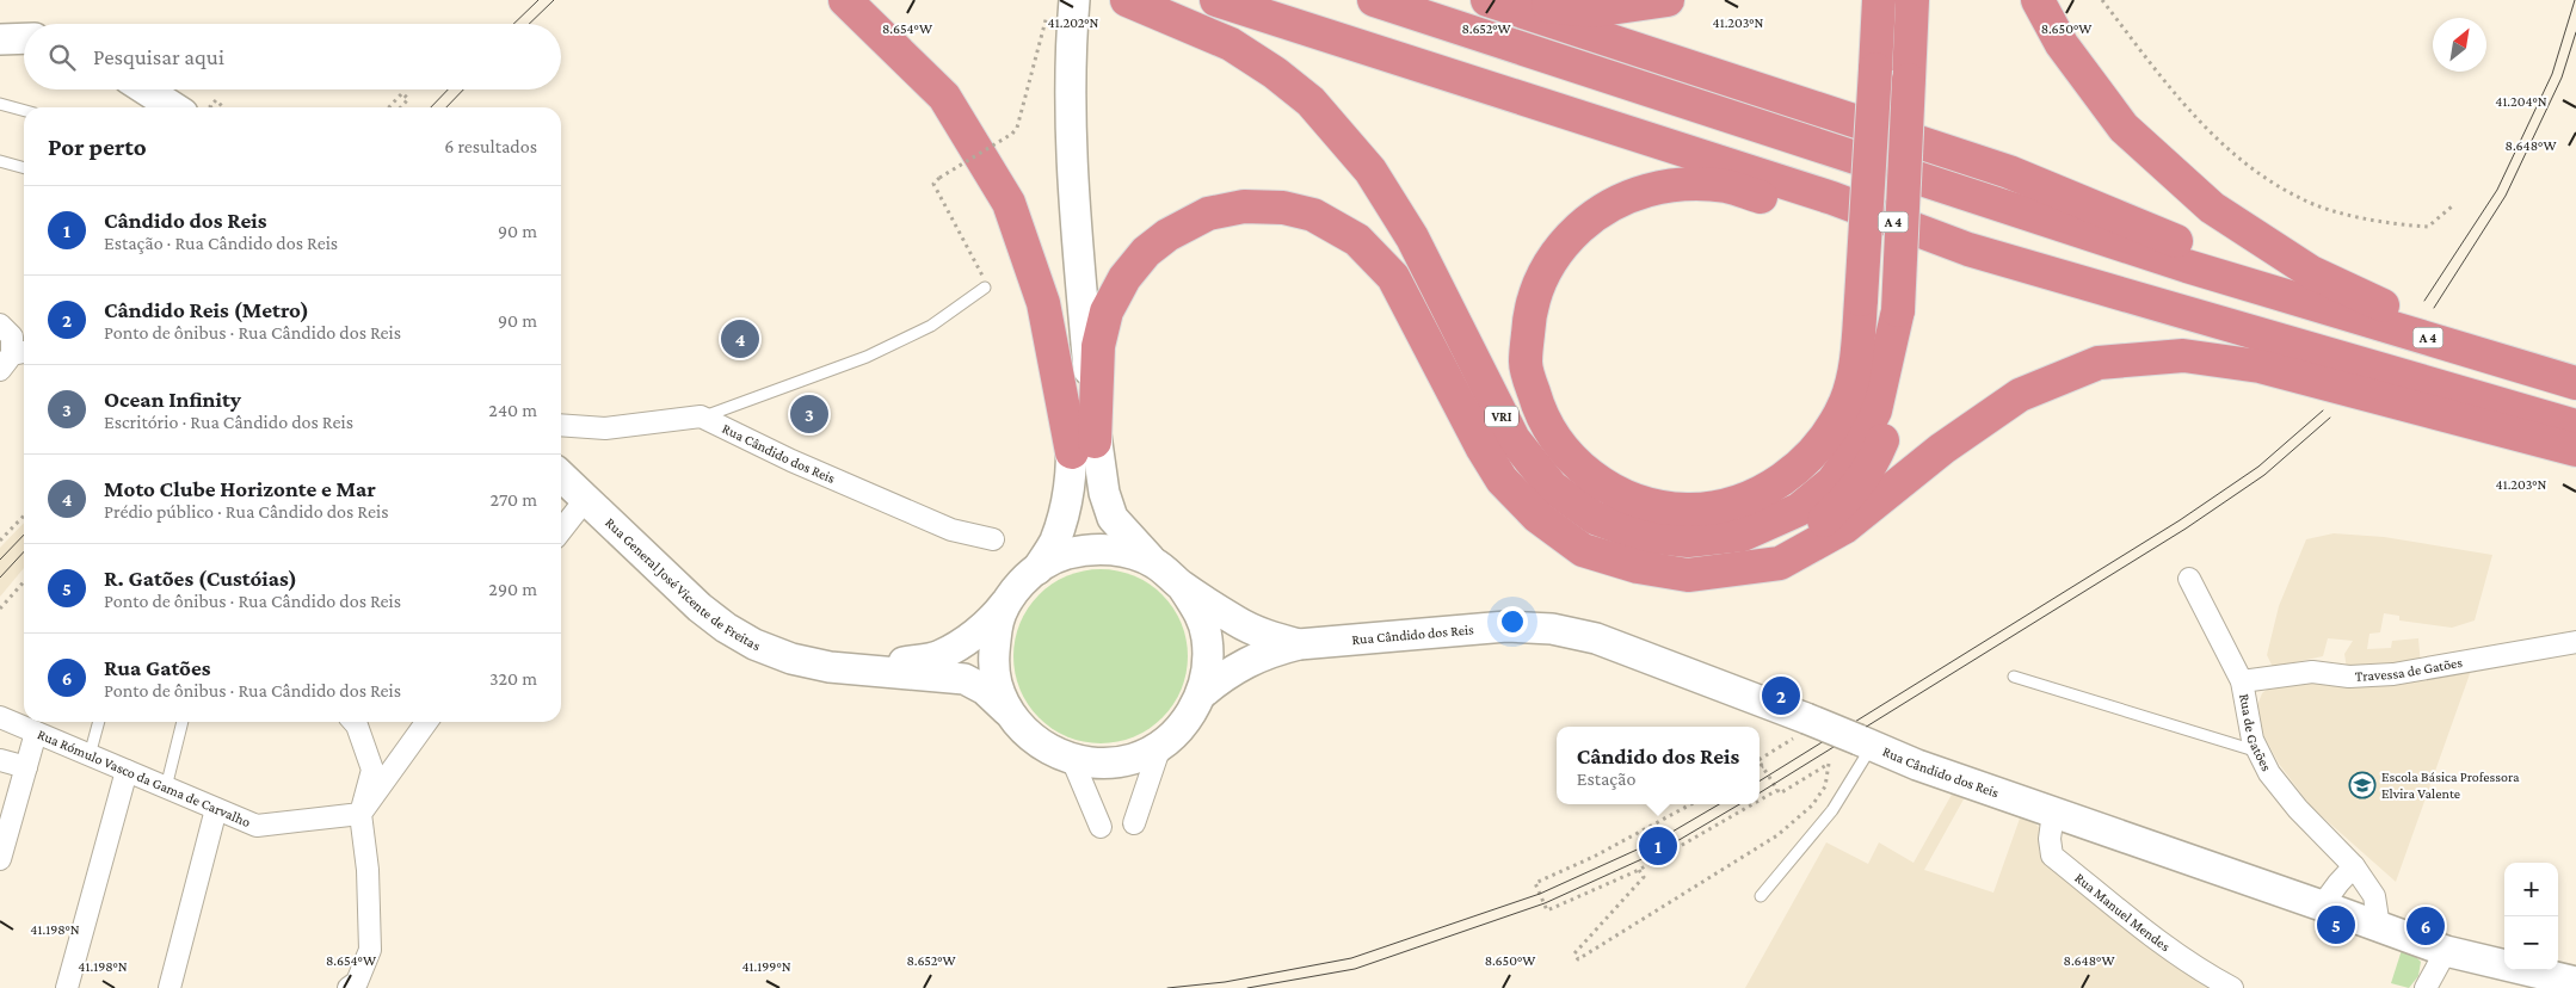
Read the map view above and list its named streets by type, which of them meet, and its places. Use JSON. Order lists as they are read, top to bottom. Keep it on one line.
{"streets":{"highway":["A 4","VRI"],"main road":["Rua Cândido dos Reis","Rua General José Vicente de Freitas"],"street":["Travessa de Gatões","Rua de Gatões","Rua Rómulo Vasco da Gama de Carvalho","Rua Manuel Mendes"]},"crossings":[["A 4","VRI"],["Rua Cândido dos Reis","Rua de Gatões"],["Rua Cândido dos Reis","Rua Manuel Mendes"],["Travessa de Gatões","Rua de Gatões"]],"places":{"school or university":["Escola Básica Professora Elvira Valente"]},"north":"top right","page":{"search":"Pesquisar aqui","heading":["Por perto","6 resultados"],"list":[{"mark":"1","name":"Cândido dos Reis","note":"Estação · Rua Cândido dos Reis","value":"90 m"},{"mark":"2","name":"Cândido Reis (Metro)","note":"Ponto de ônibus · Rua Cândido dos Reis","value":"90 m"},{"mark":"3","name":"Ocean Infinity","note":"Escritório · Rua Cândido dos Reis","value":"240 m"},{"mark":"4","name":"Moto Clube Horizonte e Mar","note":"Prédio público · Rua Cândido dos Reis","value":"270 m"},{"mark":"5","name":"R. Gatões (Custóias)","note":"Ponto de ônibus · Rua Cândido dos Reis","value":"290 m"},{"mark":"6","name":"Rua Gatões","note":"Ponto de ônibus · Rua Cândido dos Reis","value":"320 m"}],"pins":["4","3","2","1","5","6"],"popup":["Cândido dos Reis","Estação"],"map_buttons":["+","−"]},"coordinates":["41.202°N","41.203°N","8.654°W","8.652°W","8.650°W","41.204°N","8.648°W","41.198°N","41.199°N"]}
